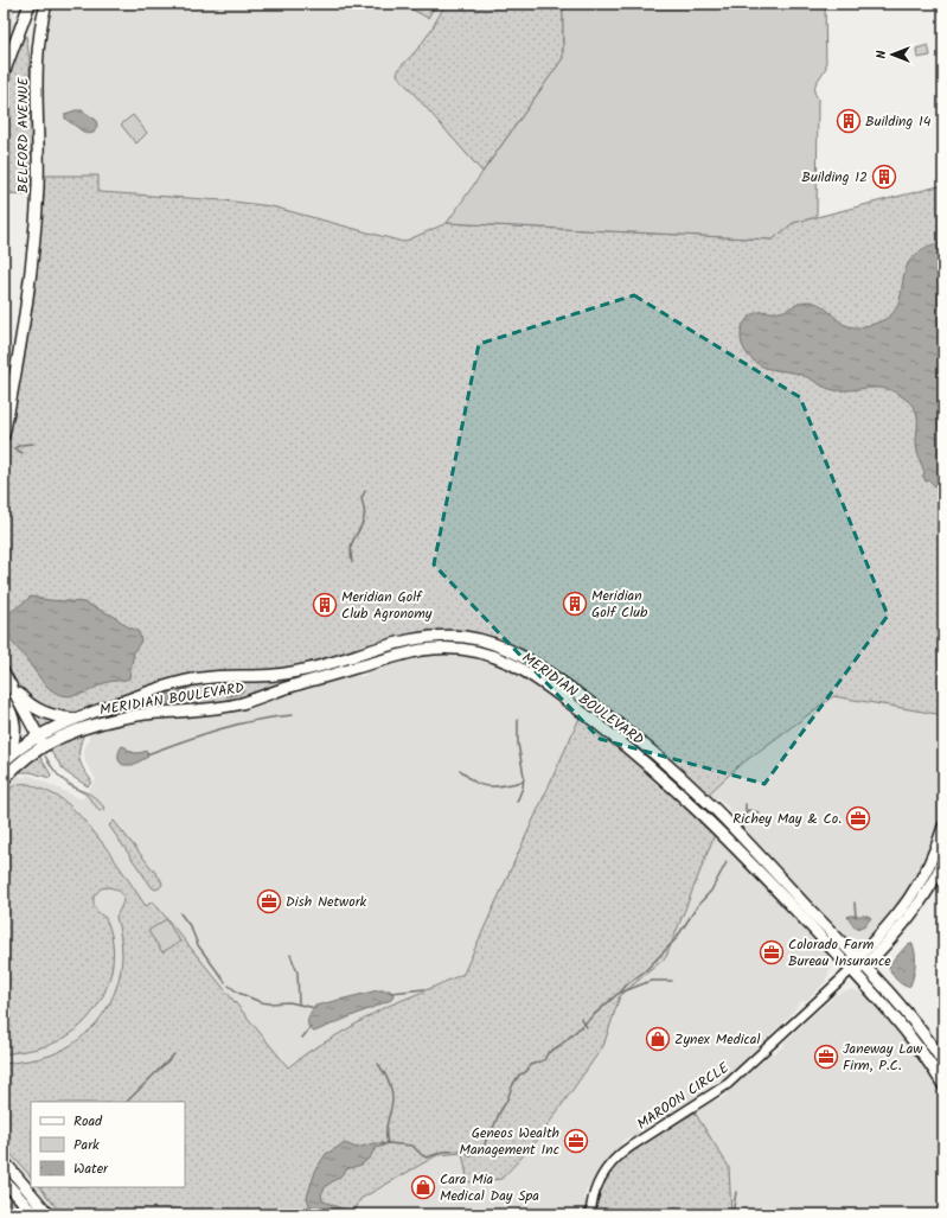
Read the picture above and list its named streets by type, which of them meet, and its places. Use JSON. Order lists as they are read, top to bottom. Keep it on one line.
{"streets":{"main road":["BELFORD AVENUE","MERIDIAN BOULEVARD"],"street":["MAROON CIRCLE"]},"crossings":[["MERIDIAN BOULEVARD","MAROON CIRCLE"]],"places":{"building":["Building 14","Building 12","Meridian Golf Club","Meridian Golf Club Agronomy"],"office":["Richey May & Co.","Dish Network","Colorado Farm Bureau Insurance","Janeway Law Firm, P.C.","Geneos Wealth Management Inc"],"shop":["Zynex Medical","Cara Mia Medical Day Spa"]},"legend":["Road","Park","Water"],"north":"left"}
